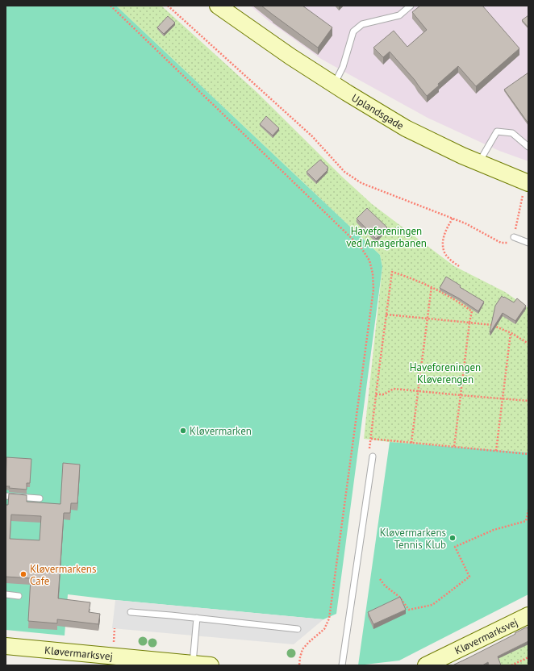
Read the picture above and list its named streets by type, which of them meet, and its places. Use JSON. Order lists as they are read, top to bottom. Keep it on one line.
{"streets":{"street":["Uplandsgade","Kløvermarksvej"]},"parks":["Haveforeningen ved Amagerbanen","Haveforeningen Kløverengen"],"places":["Kløvermarken","Kløvermarkens Tennis Klub","Kløvermarkens Cafe"]}
